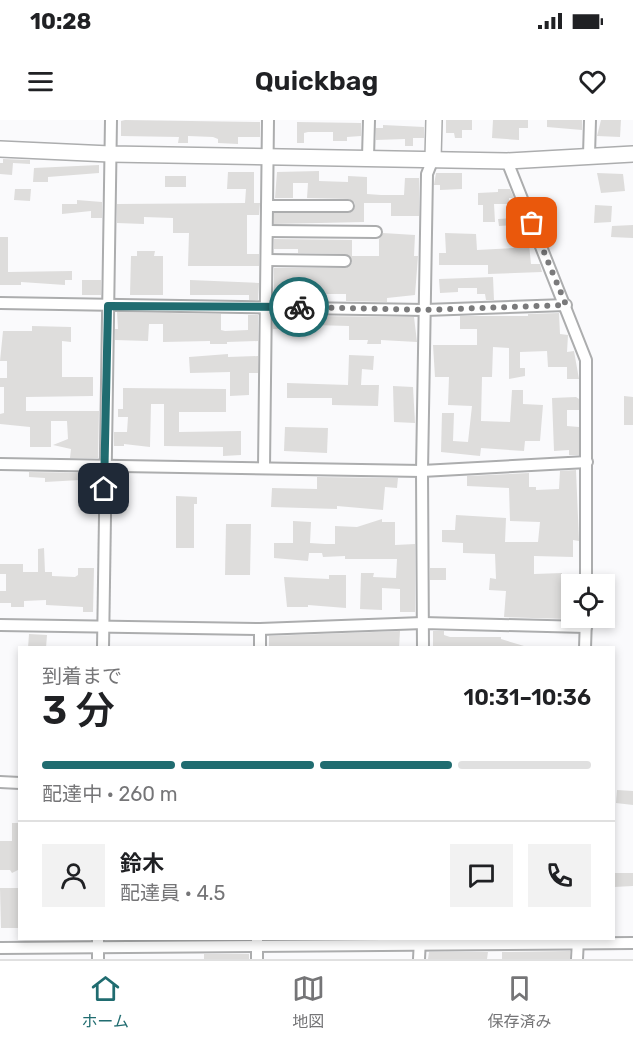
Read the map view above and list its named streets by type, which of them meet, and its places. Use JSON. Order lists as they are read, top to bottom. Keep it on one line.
{"page":{"status":"10:28","header":"Quickbag","heading":["3 分","到着まで","10:31–10:36"],"panel":["鈴木","配達員 · 4.5"],"bar":"配達中 · 260 m","tabs":["ホーム","地図","保存済み"]}}
